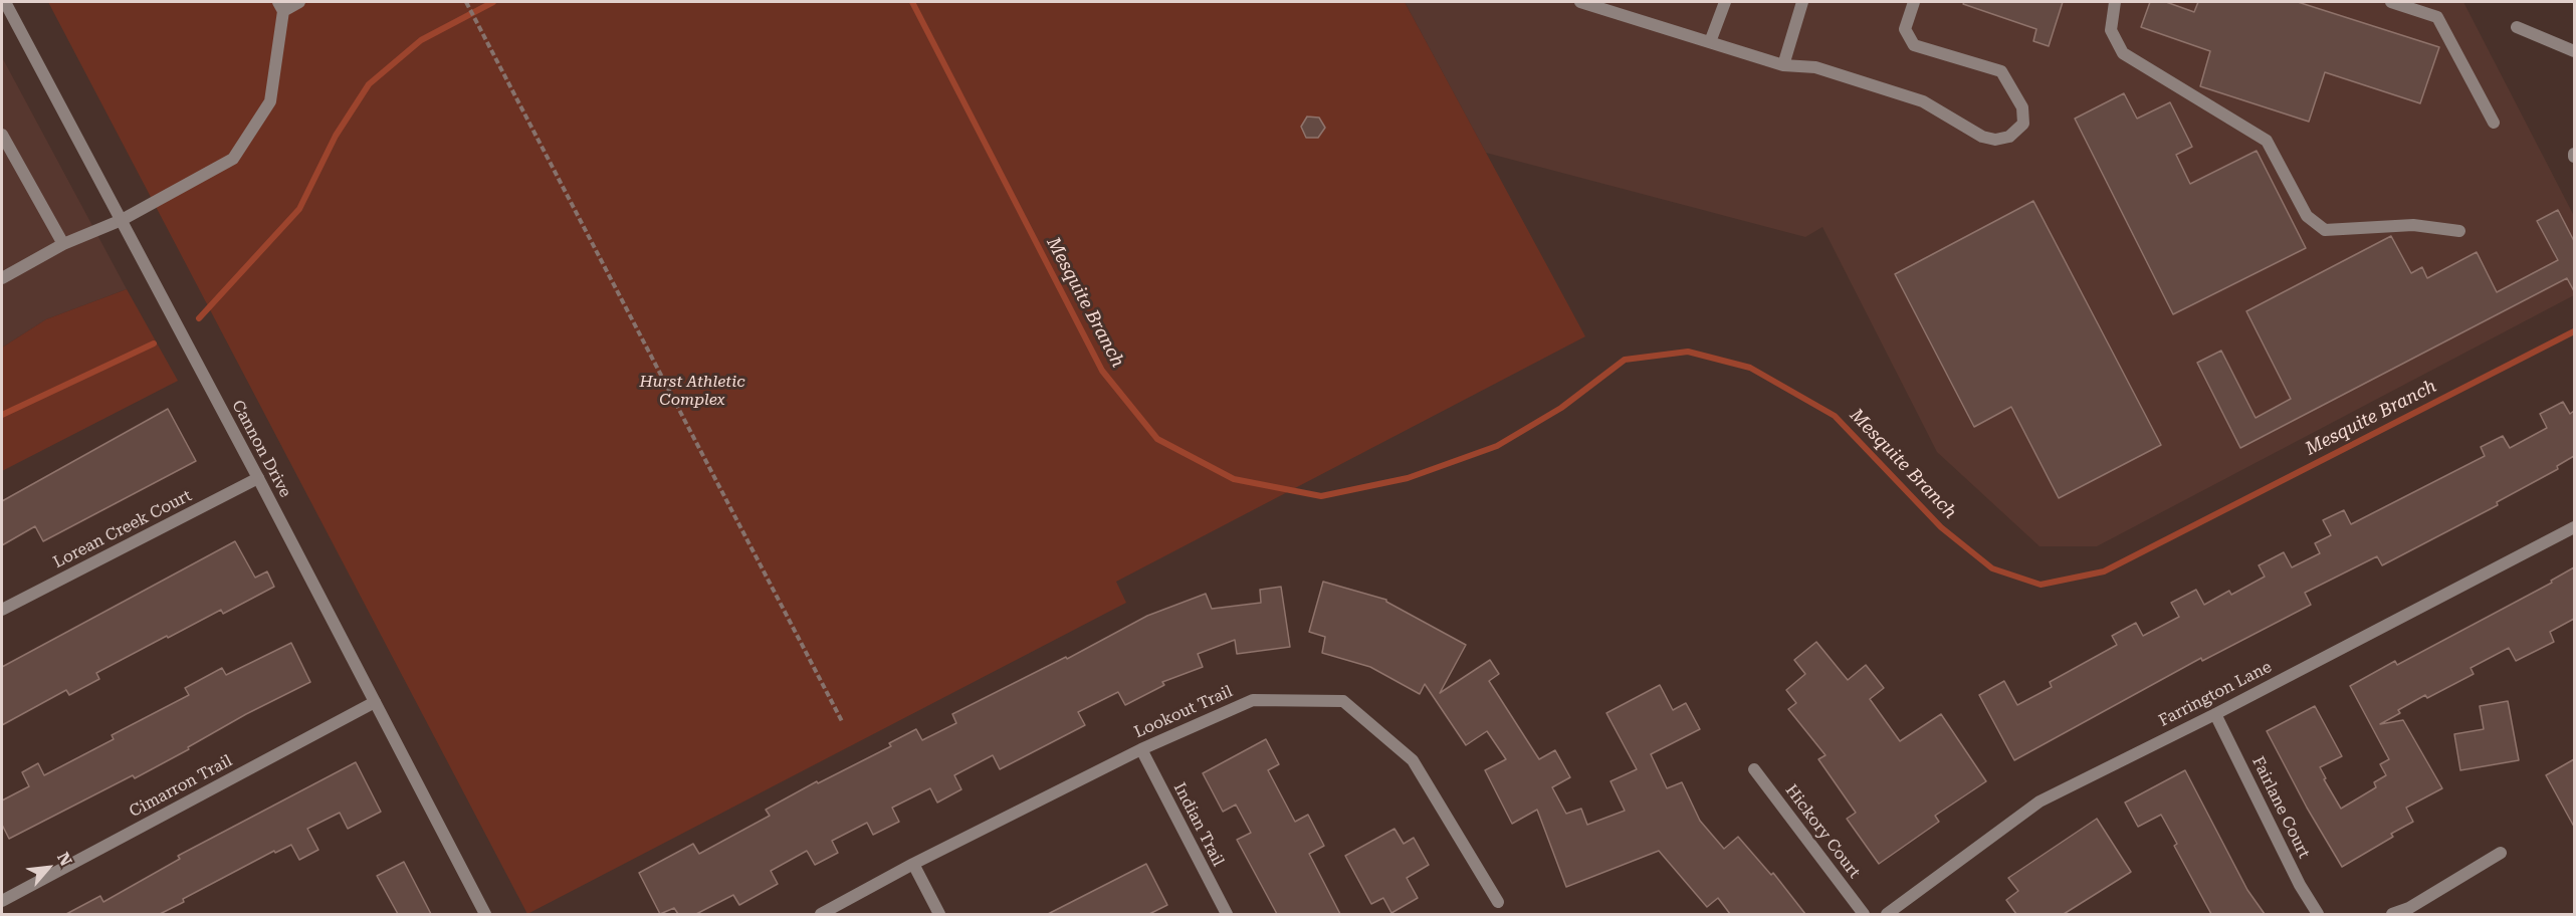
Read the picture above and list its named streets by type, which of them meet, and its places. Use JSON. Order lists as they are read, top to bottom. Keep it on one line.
{"streets":{"street":["Cannon Drive","Lorean Creek Court","Farrington Lane","Lookout Trail","Cimarron Trail","Fairlane Court","Indian Trail","Hickory Court"]},"crossings":[["Cannon Drive","Lorean Creek Court"],["Cannon Drive","Cimarron Trail"],["Farrington Lane","Fairlane Court"],["Lookout Trail","Indian Trail"]],"water":["Mesquite Branch"],"parks":["Hurst Athletic Complex"],"north":"top right"}
